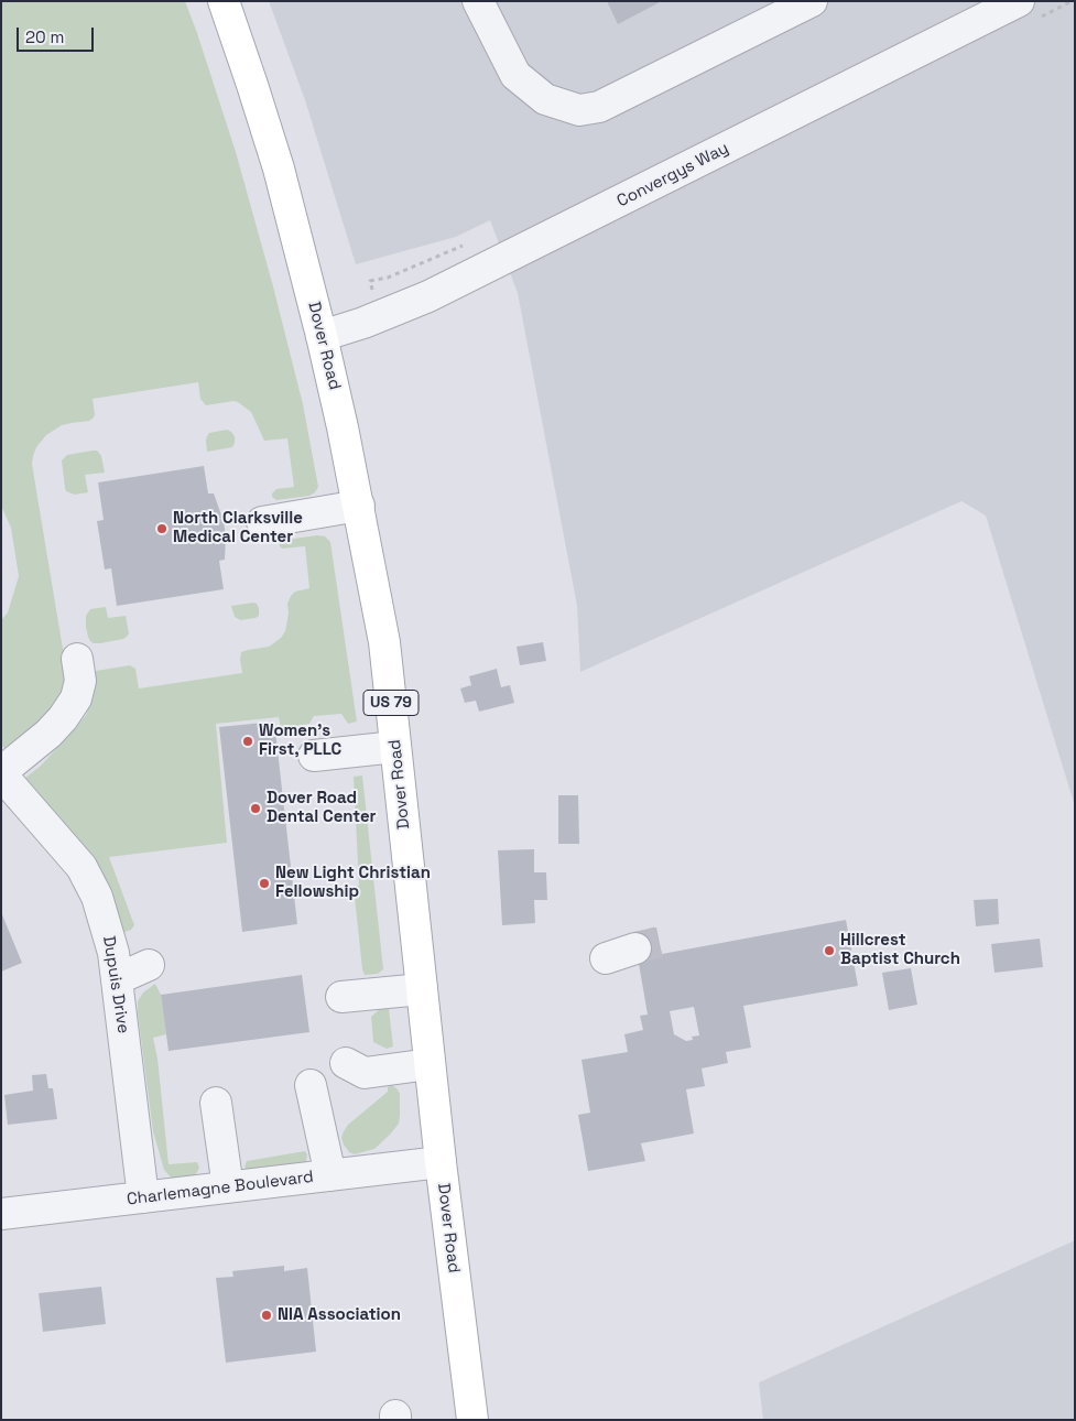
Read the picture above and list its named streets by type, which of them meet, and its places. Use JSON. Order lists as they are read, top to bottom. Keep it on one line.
{"streets":{"main road":["Dover Road","US 79"],"street":["Convergys Way","Dupuis Drive","Charlemagne Boulevard"]},"crossings":[["Convergys Way","Dover Road"],["Dover Road","Charlemagne Boulevard"],["Dupuis Drive","Charlemagne Boulevard"]],"places":["North Clarksville Medical Center","Women's First, PLLC","Dover Road Dental Center","New Light Christian Fellowship","Hillcrest Baptist Church","NIA Association"],"scale_bar":"20 m"}
